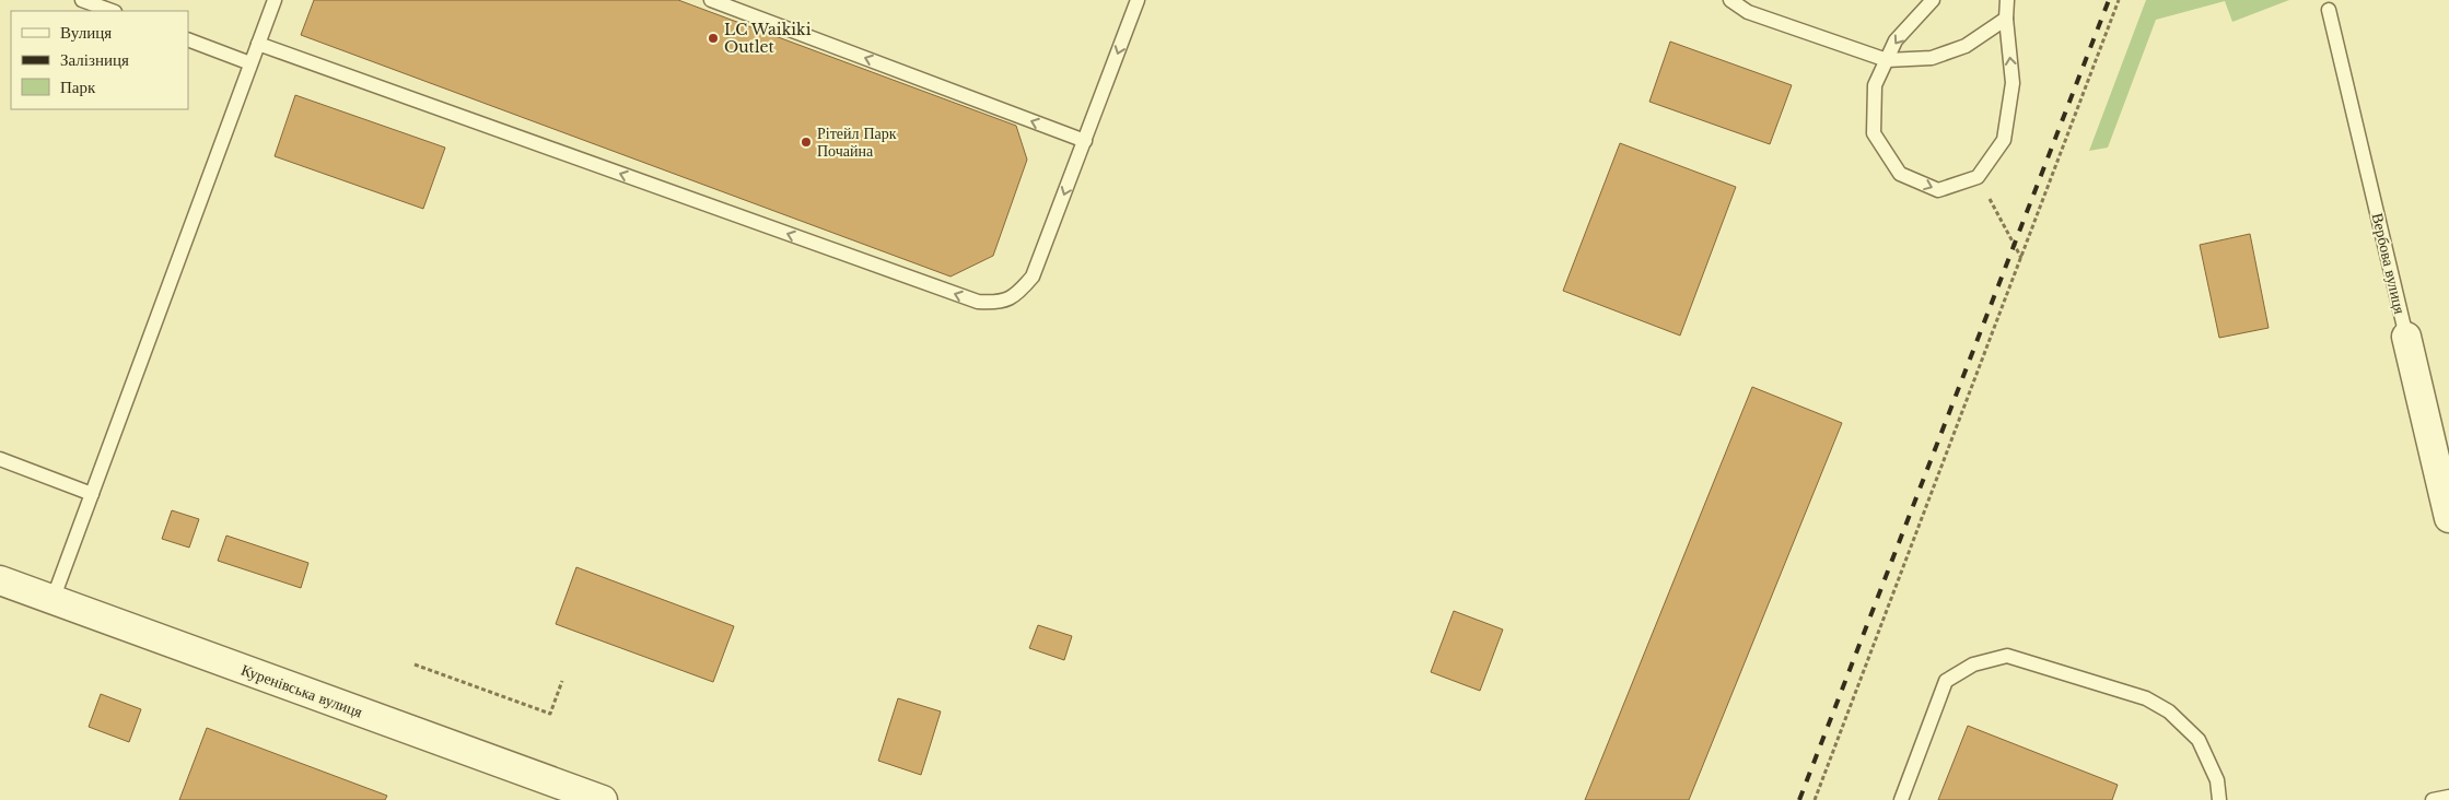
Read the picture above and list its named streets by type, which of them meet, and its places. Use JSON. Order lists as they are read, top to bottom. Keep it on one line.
{"streets":{"street":["Вербова вулиця","Куренівська вулиця"]},"places":["LC Waikiki Outlet","Рітейл Парк Почайна"],"legend":["Вулиця","Залізниця","Парк"]}
